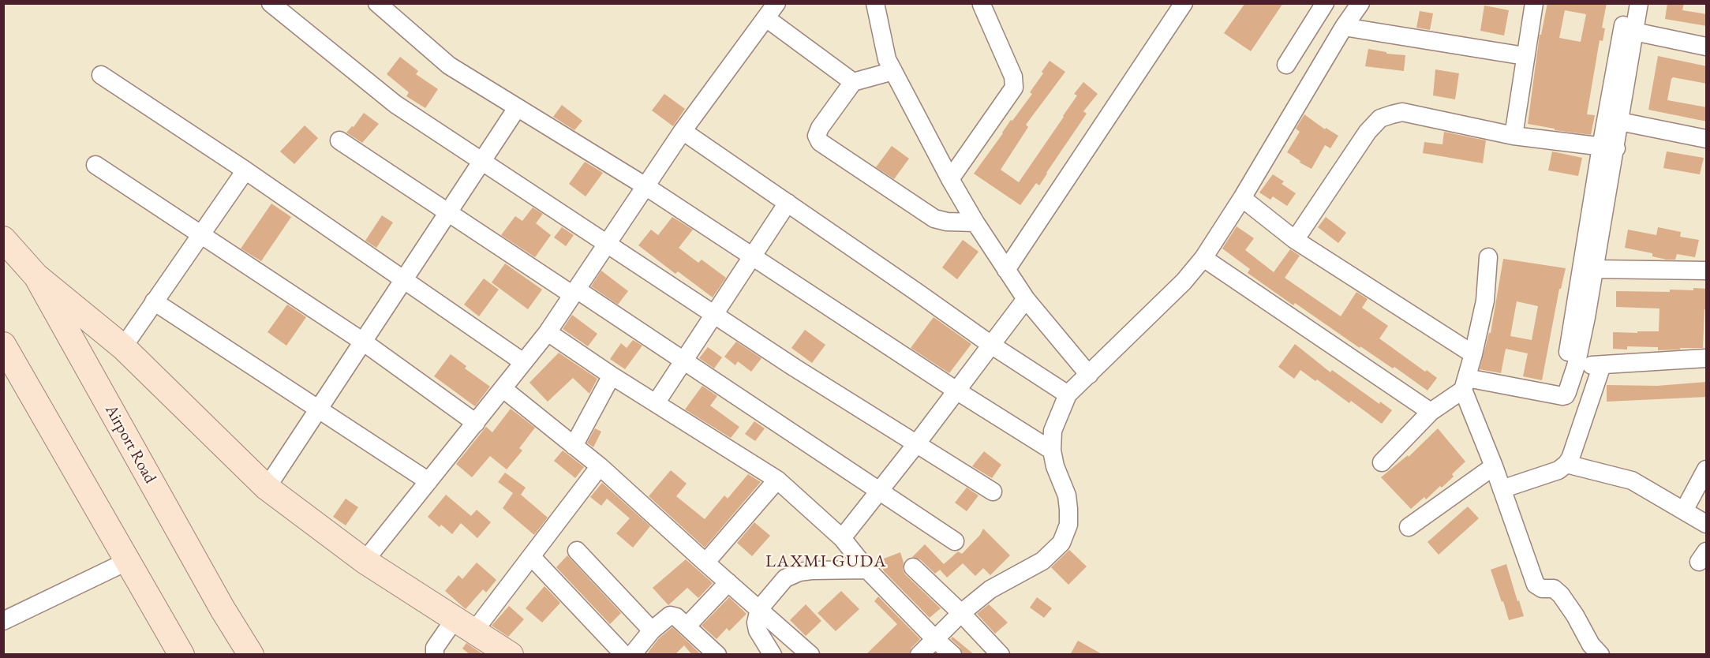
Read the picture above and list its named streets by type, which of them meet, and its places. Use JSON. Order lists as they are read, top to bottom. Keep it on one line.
{"streets":{"main road":["Airport Road"]},"districts":["LAXMI GUDA"]}
